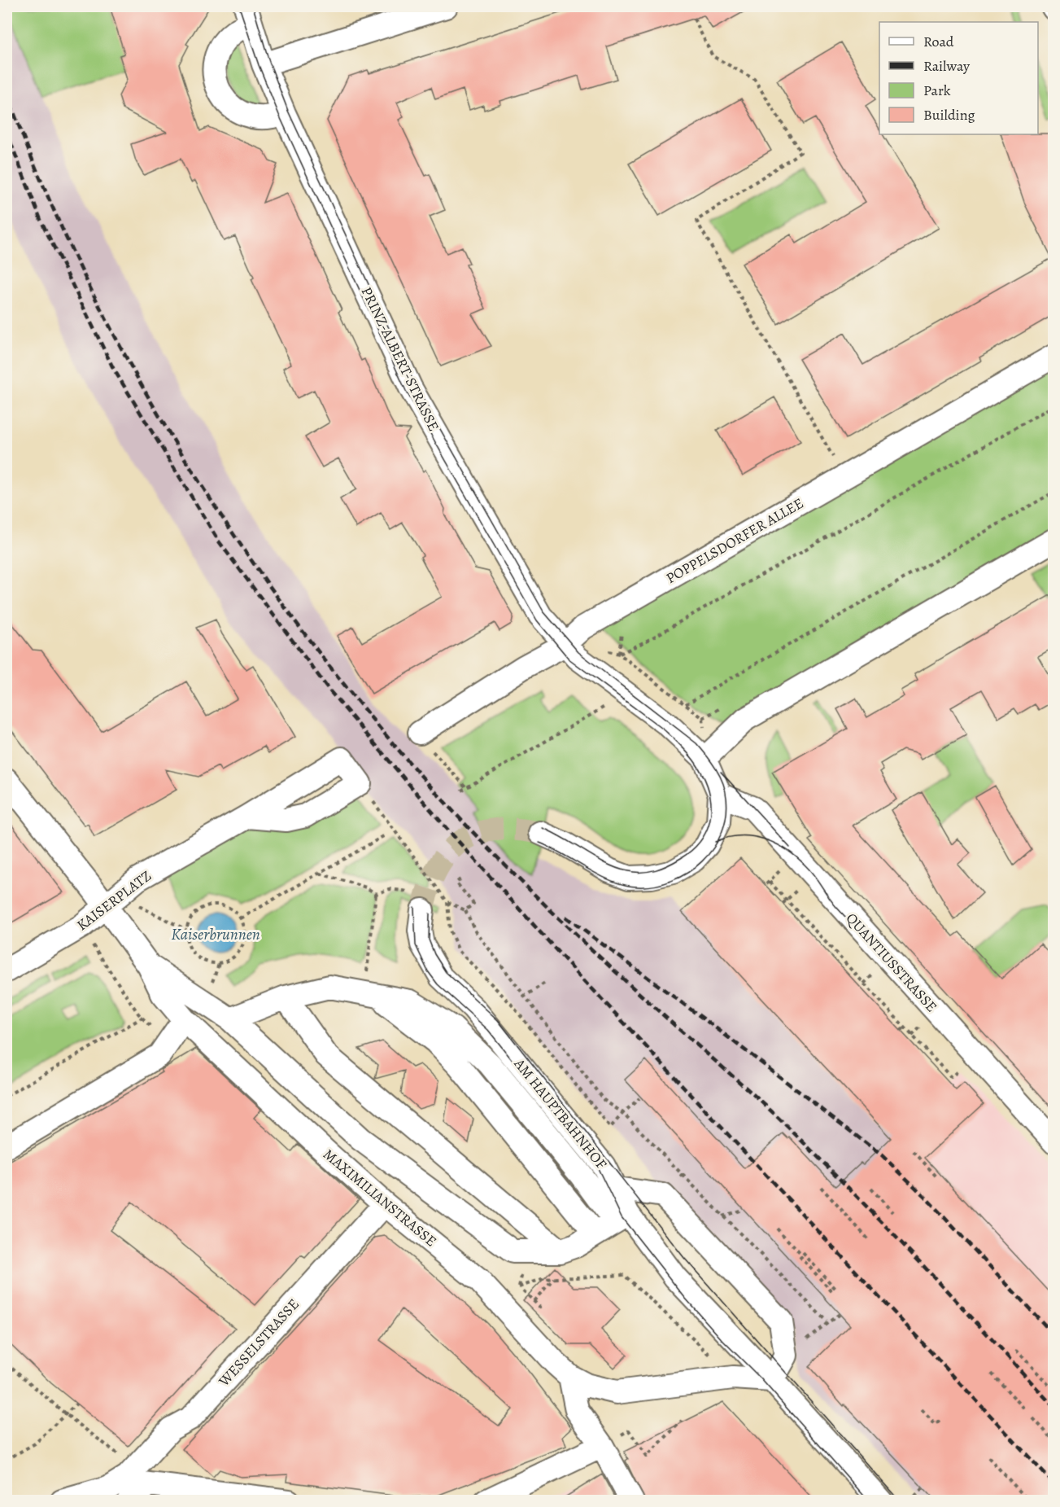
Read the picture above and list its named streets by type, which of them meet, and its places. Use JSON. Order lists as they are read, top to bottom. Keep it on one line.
{"streets":{"street":["PRINZ-ALBERT-STRASSE","POPPELSDORFER ALLEE","KAISERPLATZ","QUANTIUSSTRASSE","AM HAUPTBAHNHOF","MAXIMILIANSTRASSE","WESSELSTRASSE"]},"crossings":[["PRINZ-ALBERT-STRASSE","POPPELSDORFER ALLEE"],["KAISERPLATZ","MAXIMILIANSTRASSE"],["MAXIMILIANSTRASSE","WESSELSTRASSE"]],"water":["Kaiserbrunnen"],"legend":["Road","Railway","Park","Building"]}
